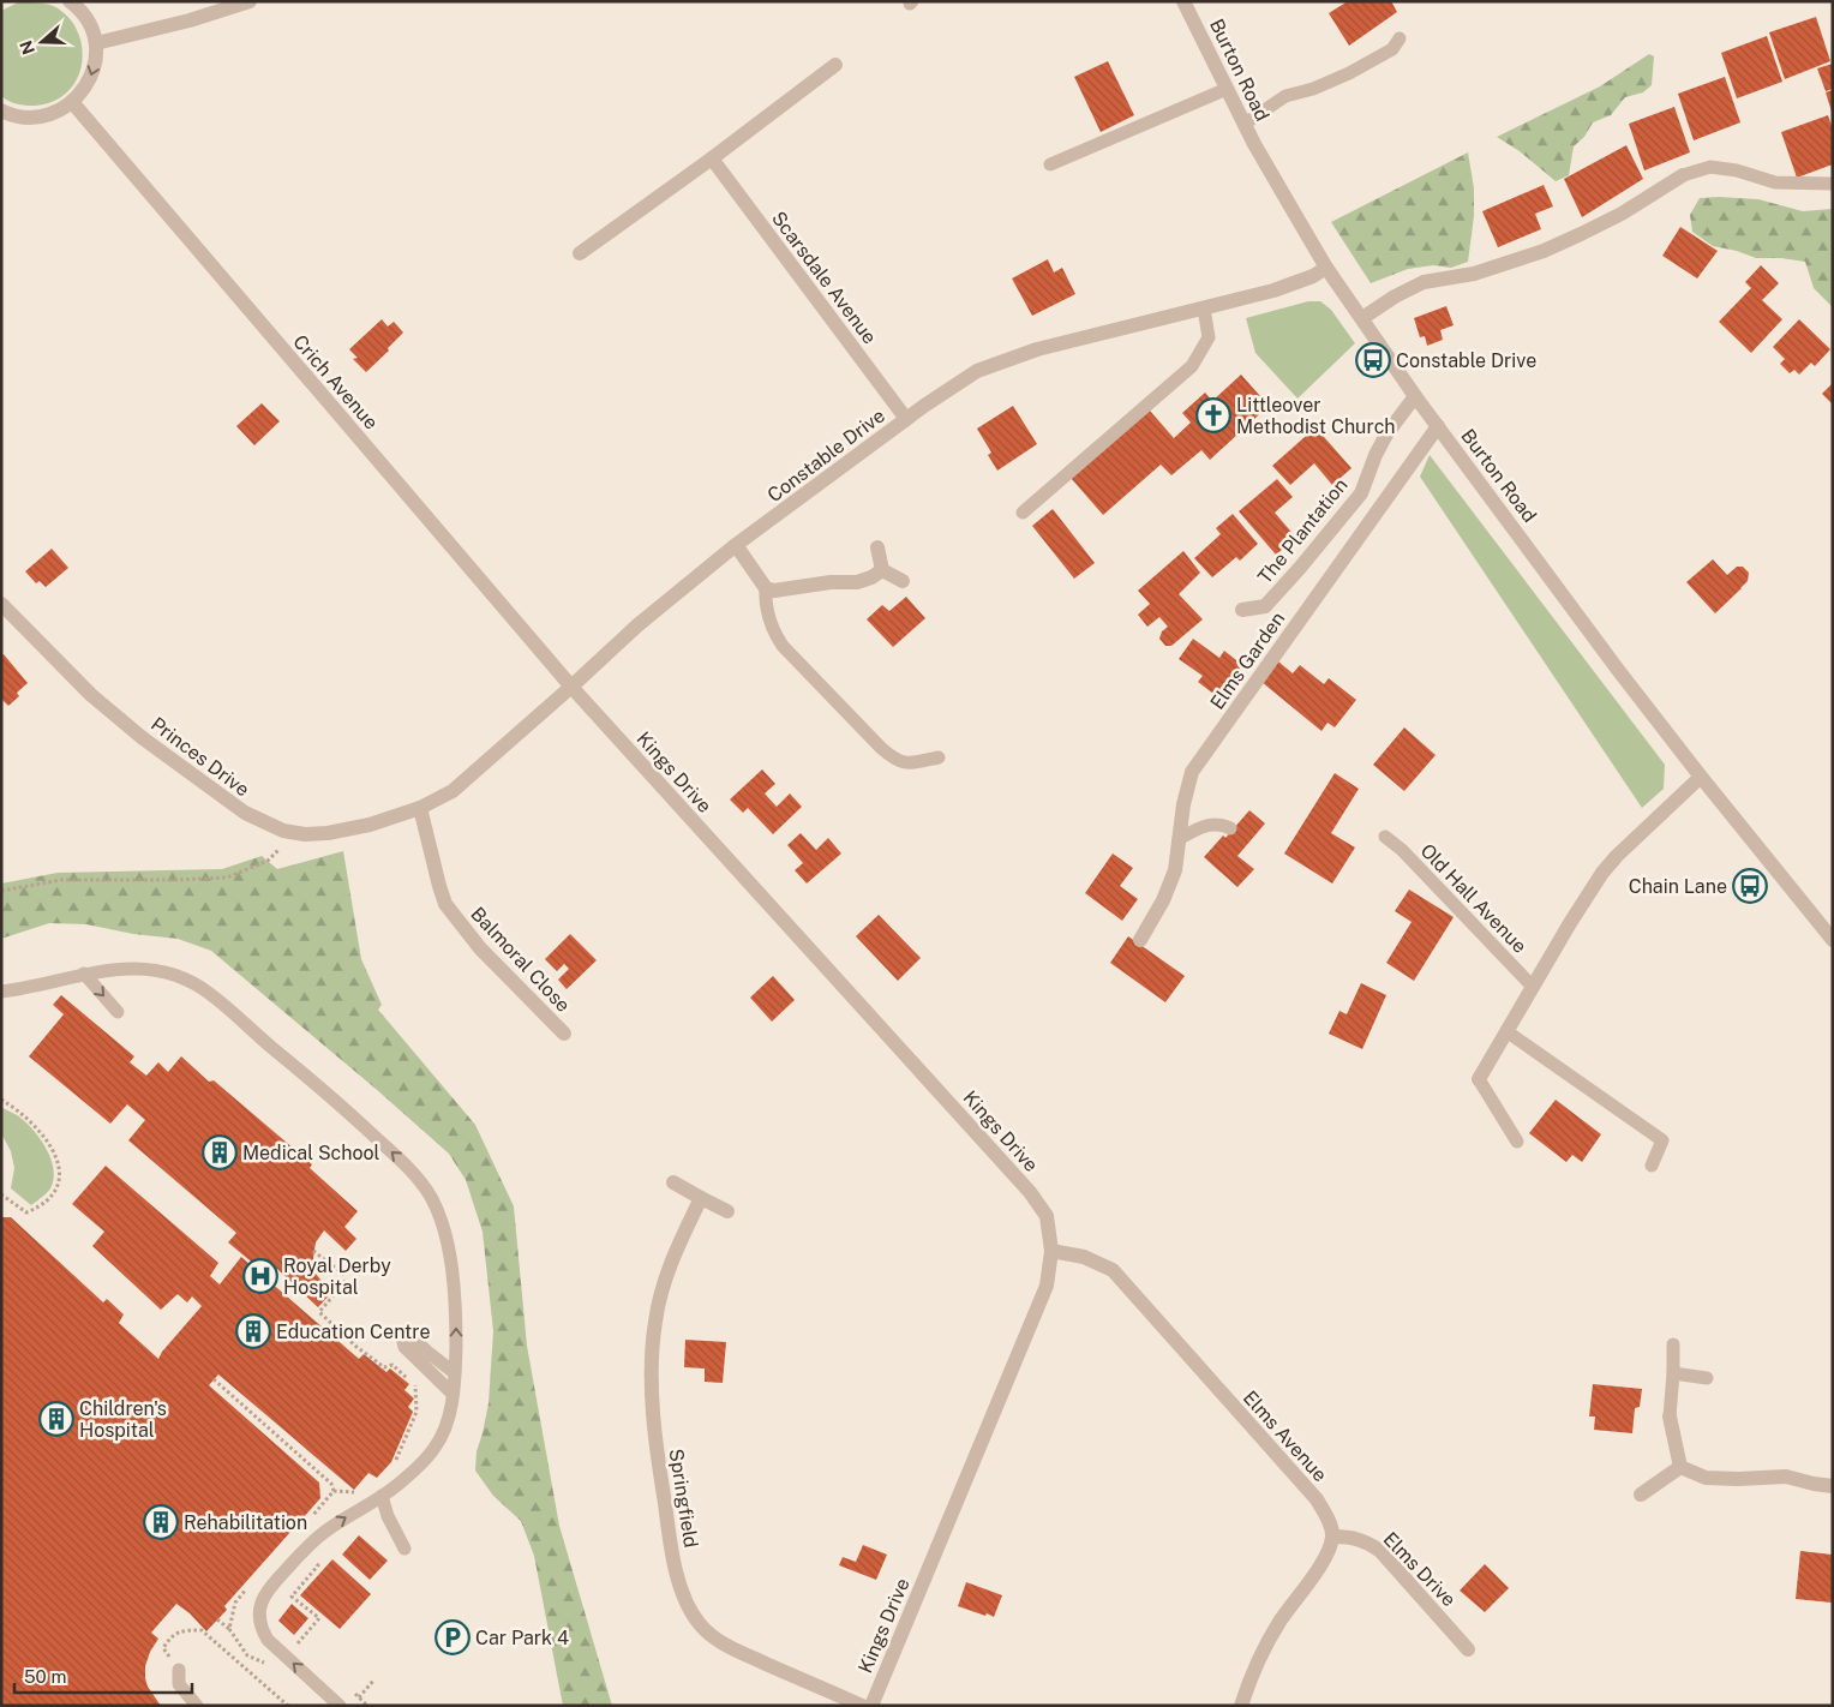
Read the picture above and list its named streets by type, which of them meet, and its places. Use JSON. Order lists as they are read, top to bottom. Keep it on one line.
{"streets":{"street":["Burton Road","Scarsdale Avenue","Crich Avenue","Constable Drive","The Plantation","Elms Garden","Princes Drive","Kings Drive","Old Hall Avenue","Balmoral Close","Elms Avenue","Springfield","Elms Drive"]},"crossings":[["Burton Road","Constable Drive"],["Burton Road","The Plantation"],["Burton Road","Elms Garden"],["Burton Road","Old Hall Avenue"],["Scarsdale Avenue","Constable Drive"],["Crich Avenue","Constable Drive"],["Crich Avenue","Kings Drive"],["Constable Drive","Princes Drive"],["Constable Drive","Kings Drive"],["Constable Drive","Balmoral Close"],["Princes Drive","Balmoral Close"],["Kings Drive","Elms Avenue"],["Elms Avenue","Elms Drive"]],"places":{"bus stop":["Constable Drive","Chain Lane"],"church":["Littleover Methodist Church"],"building":["Medical School","Education Centre","Children's Hospital","Rehabilitation"],"hospital":["Royal Derby Hospital"],"parking":["Car Park 4"]},"scale_bar":"50 m","north":"left"}
